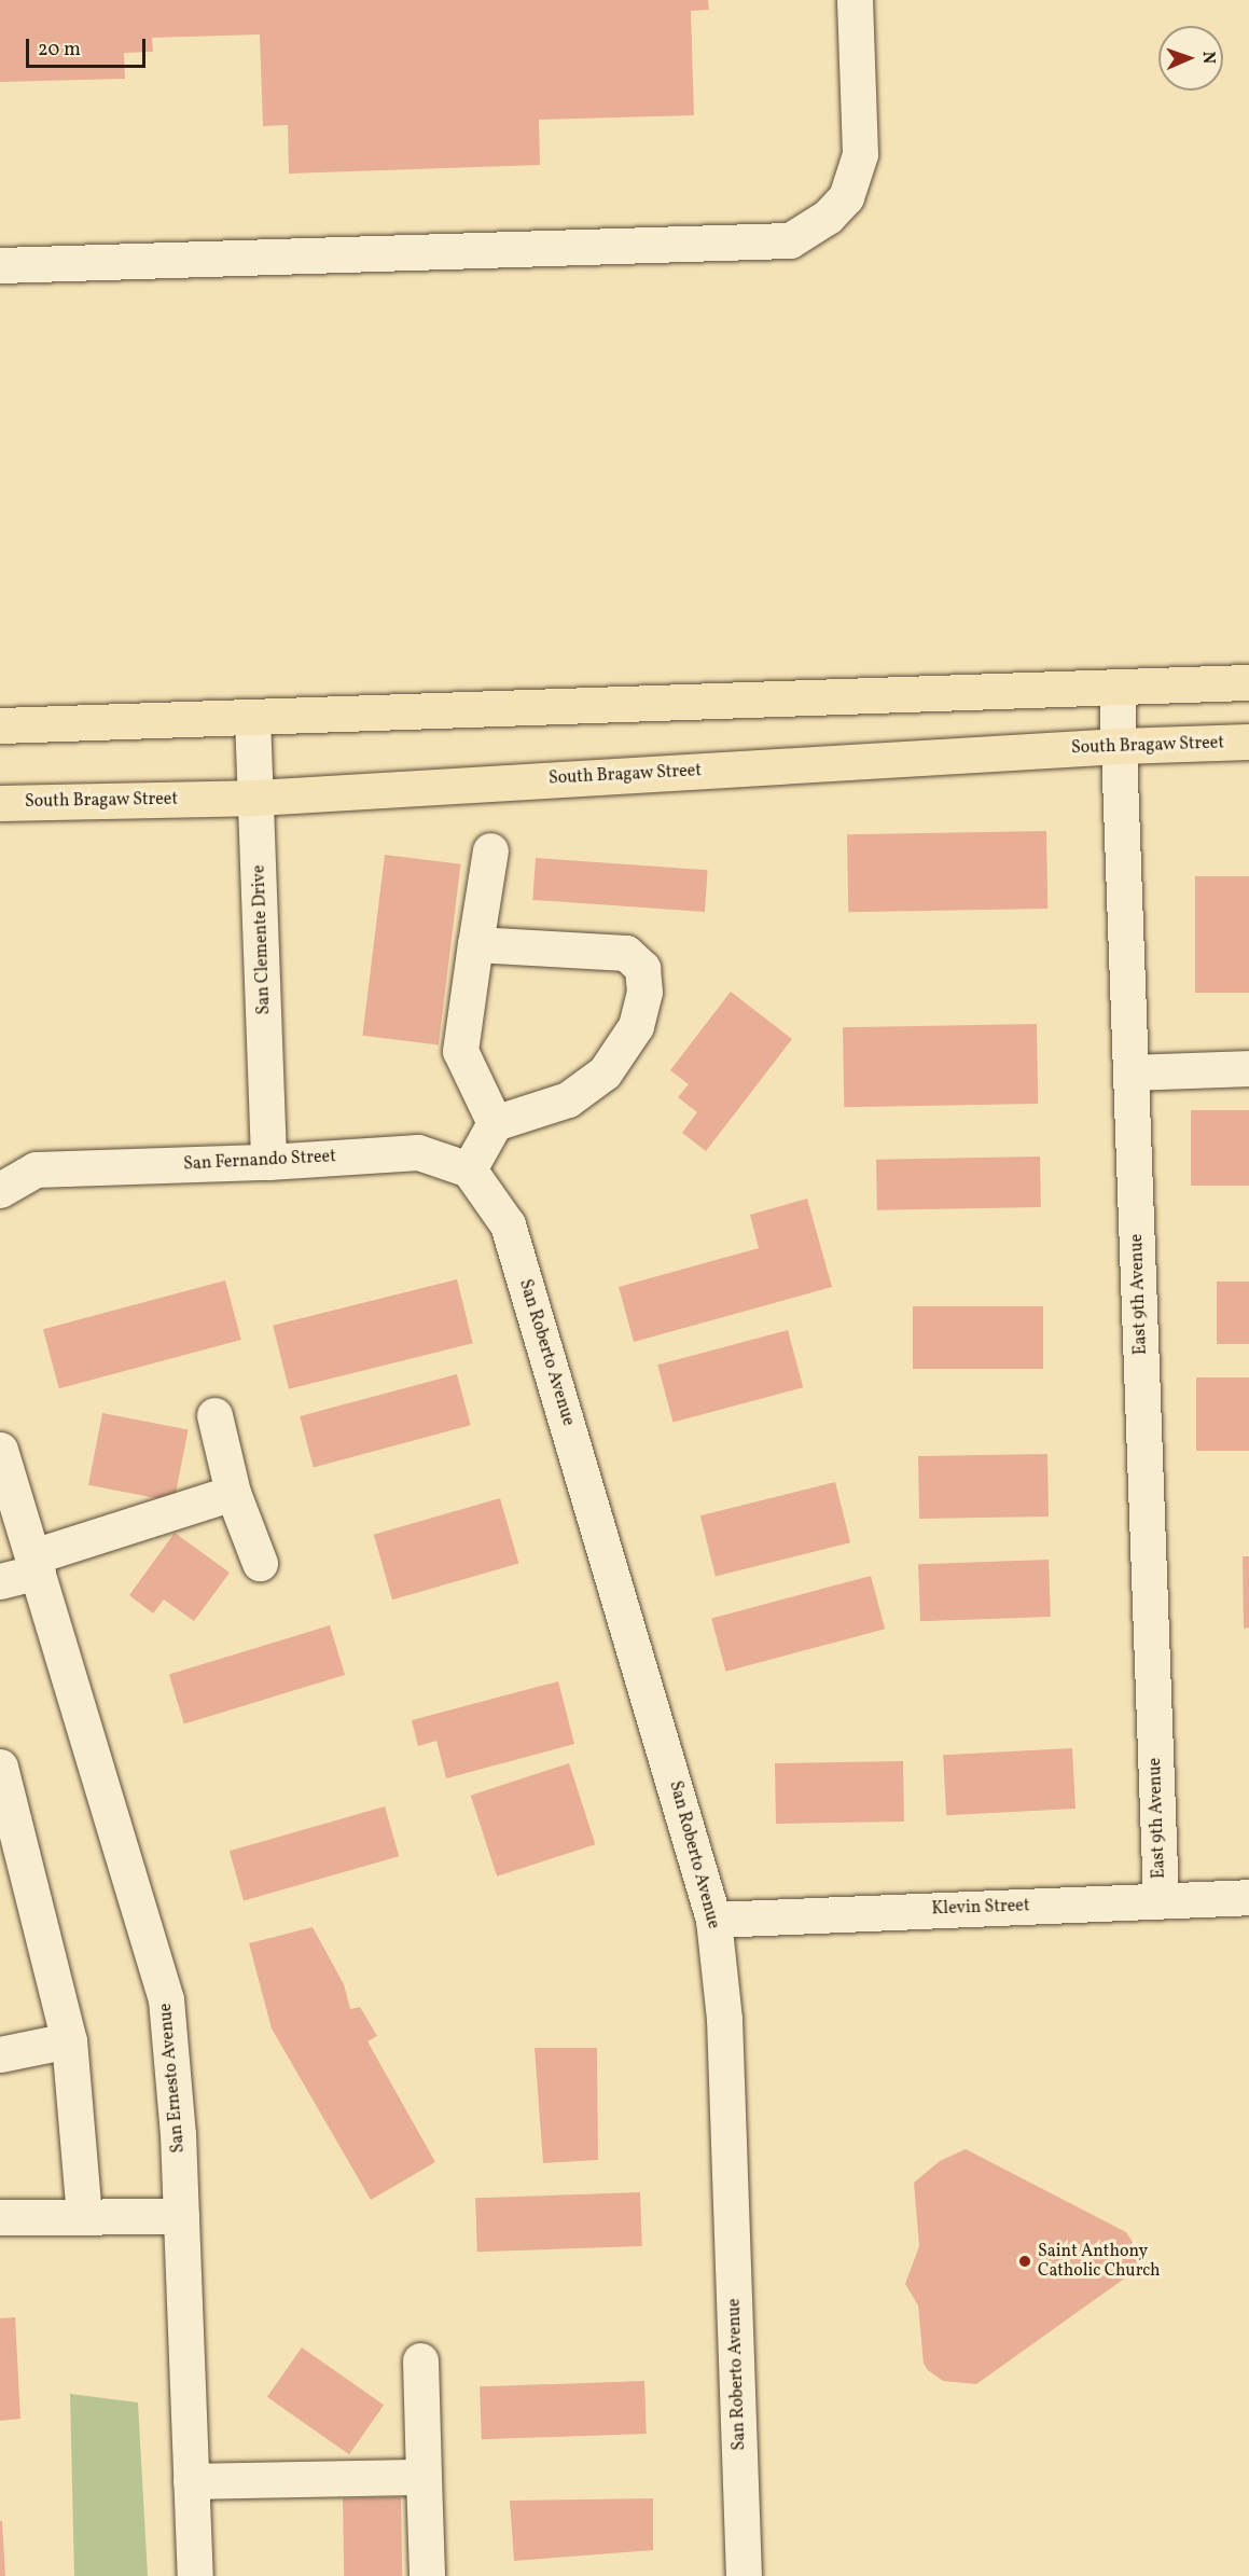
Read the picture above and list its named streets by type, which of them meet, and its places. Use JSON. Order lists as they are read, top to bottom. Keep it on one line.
{"streets":{"main road":["South Bragaw Street"],"street":["San Clemente Drive","San Fernando Street","East 9th Avenue","San Roberto Avenue","Klevin Street","San Ernesto Avenue"]},"crossings":[["South Bragaw Street","San Clemente Drive"],["South Bragaw Street","East 9th Avenue"],["San Clemente Drive","San Fernando Street"],["San Fernando Street","San Roberto Avenue"],["East 9th Avenue","Klevin Street"],["San Roberto Avenue","Klevin Street"]],"places":["Saint Anthony Catholic Church"],"scale_bar":"20 m","north":"right"}
